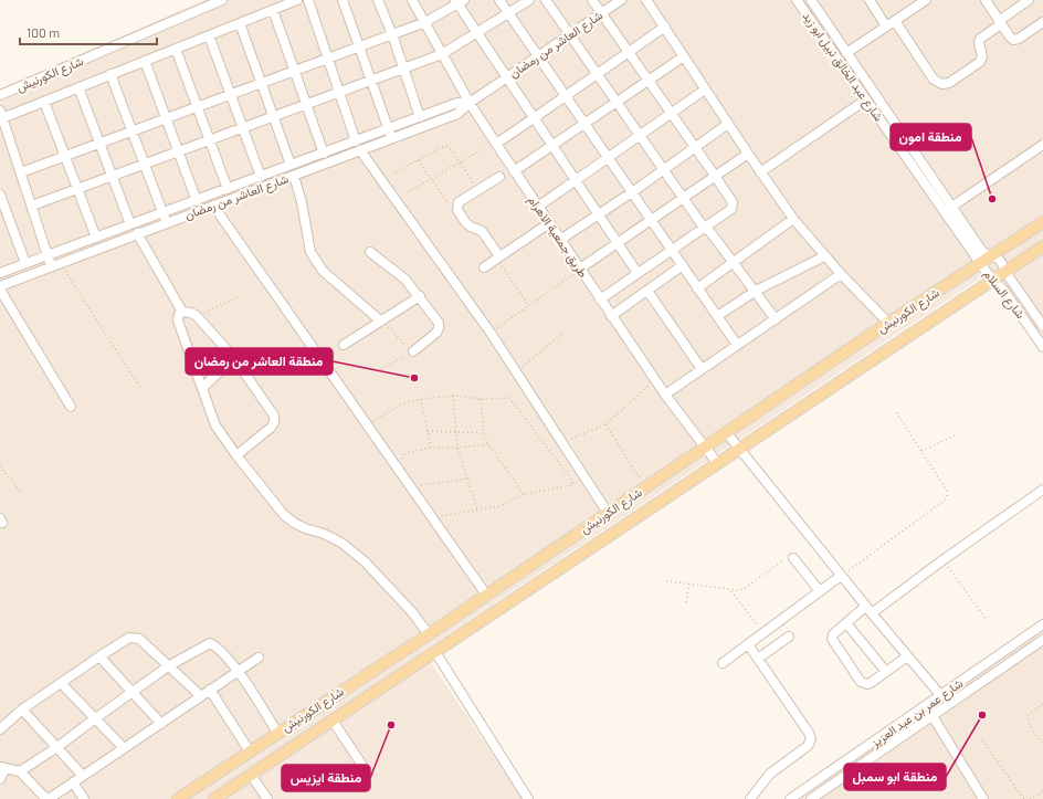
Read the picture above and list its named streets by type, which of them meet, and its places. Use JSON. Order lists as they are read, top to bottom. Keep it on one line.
{"streets":{"main road":["شارع الكورنيش"],"street":["شارع العاشر من رمضان","شارع عبد الخالق نبيل ابو زيد","طريق جمعية الاهرام","شارع السلام","شارع عمر بن عبد العزيز"]},"crossings":[["شارع العاشر من رمضان","طريق جمعية الاهرام"],["شارع عبد الخالق نبيل ابو زيد","شارع الكورنيش"],["شارع عبد الخالق نبيل ابو زيد","شارع السلام"],["شارع الكورنيش","طريق جمعية الاهرام"],["شارع الكورنيش","شارع السلام"]],"places":["منطقة امون","منطقة العاشر من رمضان","منطقة ابو سمبل","منطقة ايزيس"],"scale_bar":"100 m"}
